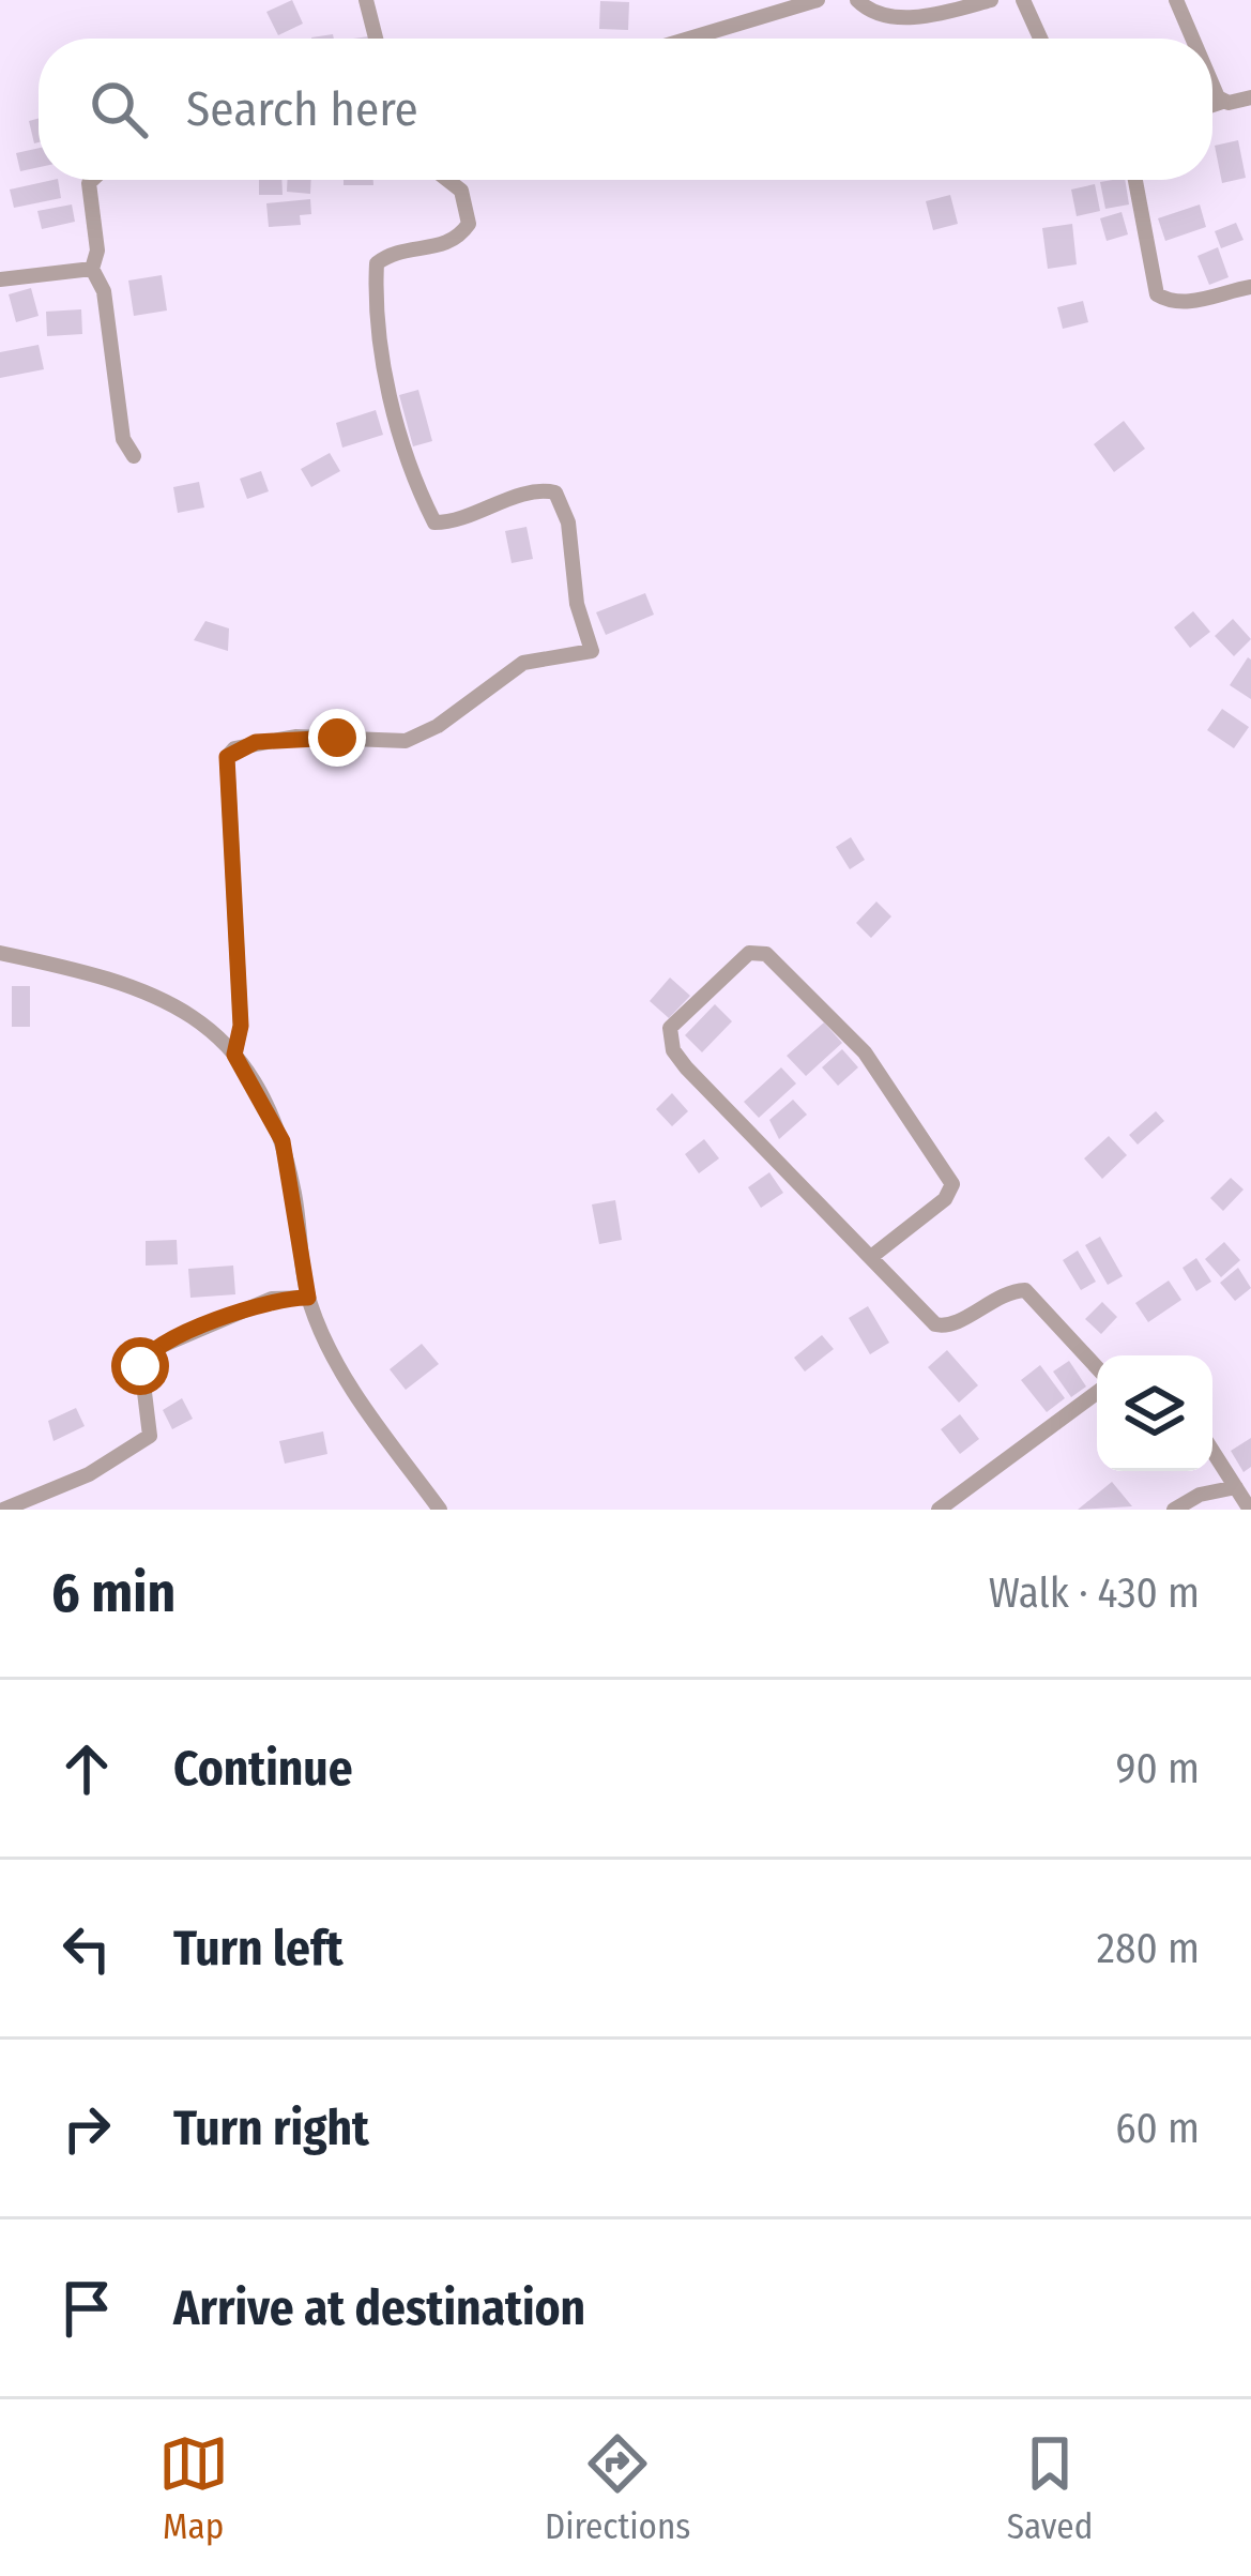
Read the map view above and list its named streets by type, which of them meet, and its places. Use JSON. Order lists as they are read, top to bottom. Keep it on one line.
{"page":{"search":"Search here","heading":["6 min","Walk · 430 m"],"list":[["Continue","90 m"],["Turn left","280 m"],["Turn right","60 m"],"Arrive at destination"],"nav":["Map","Directions","Saved"]}}
